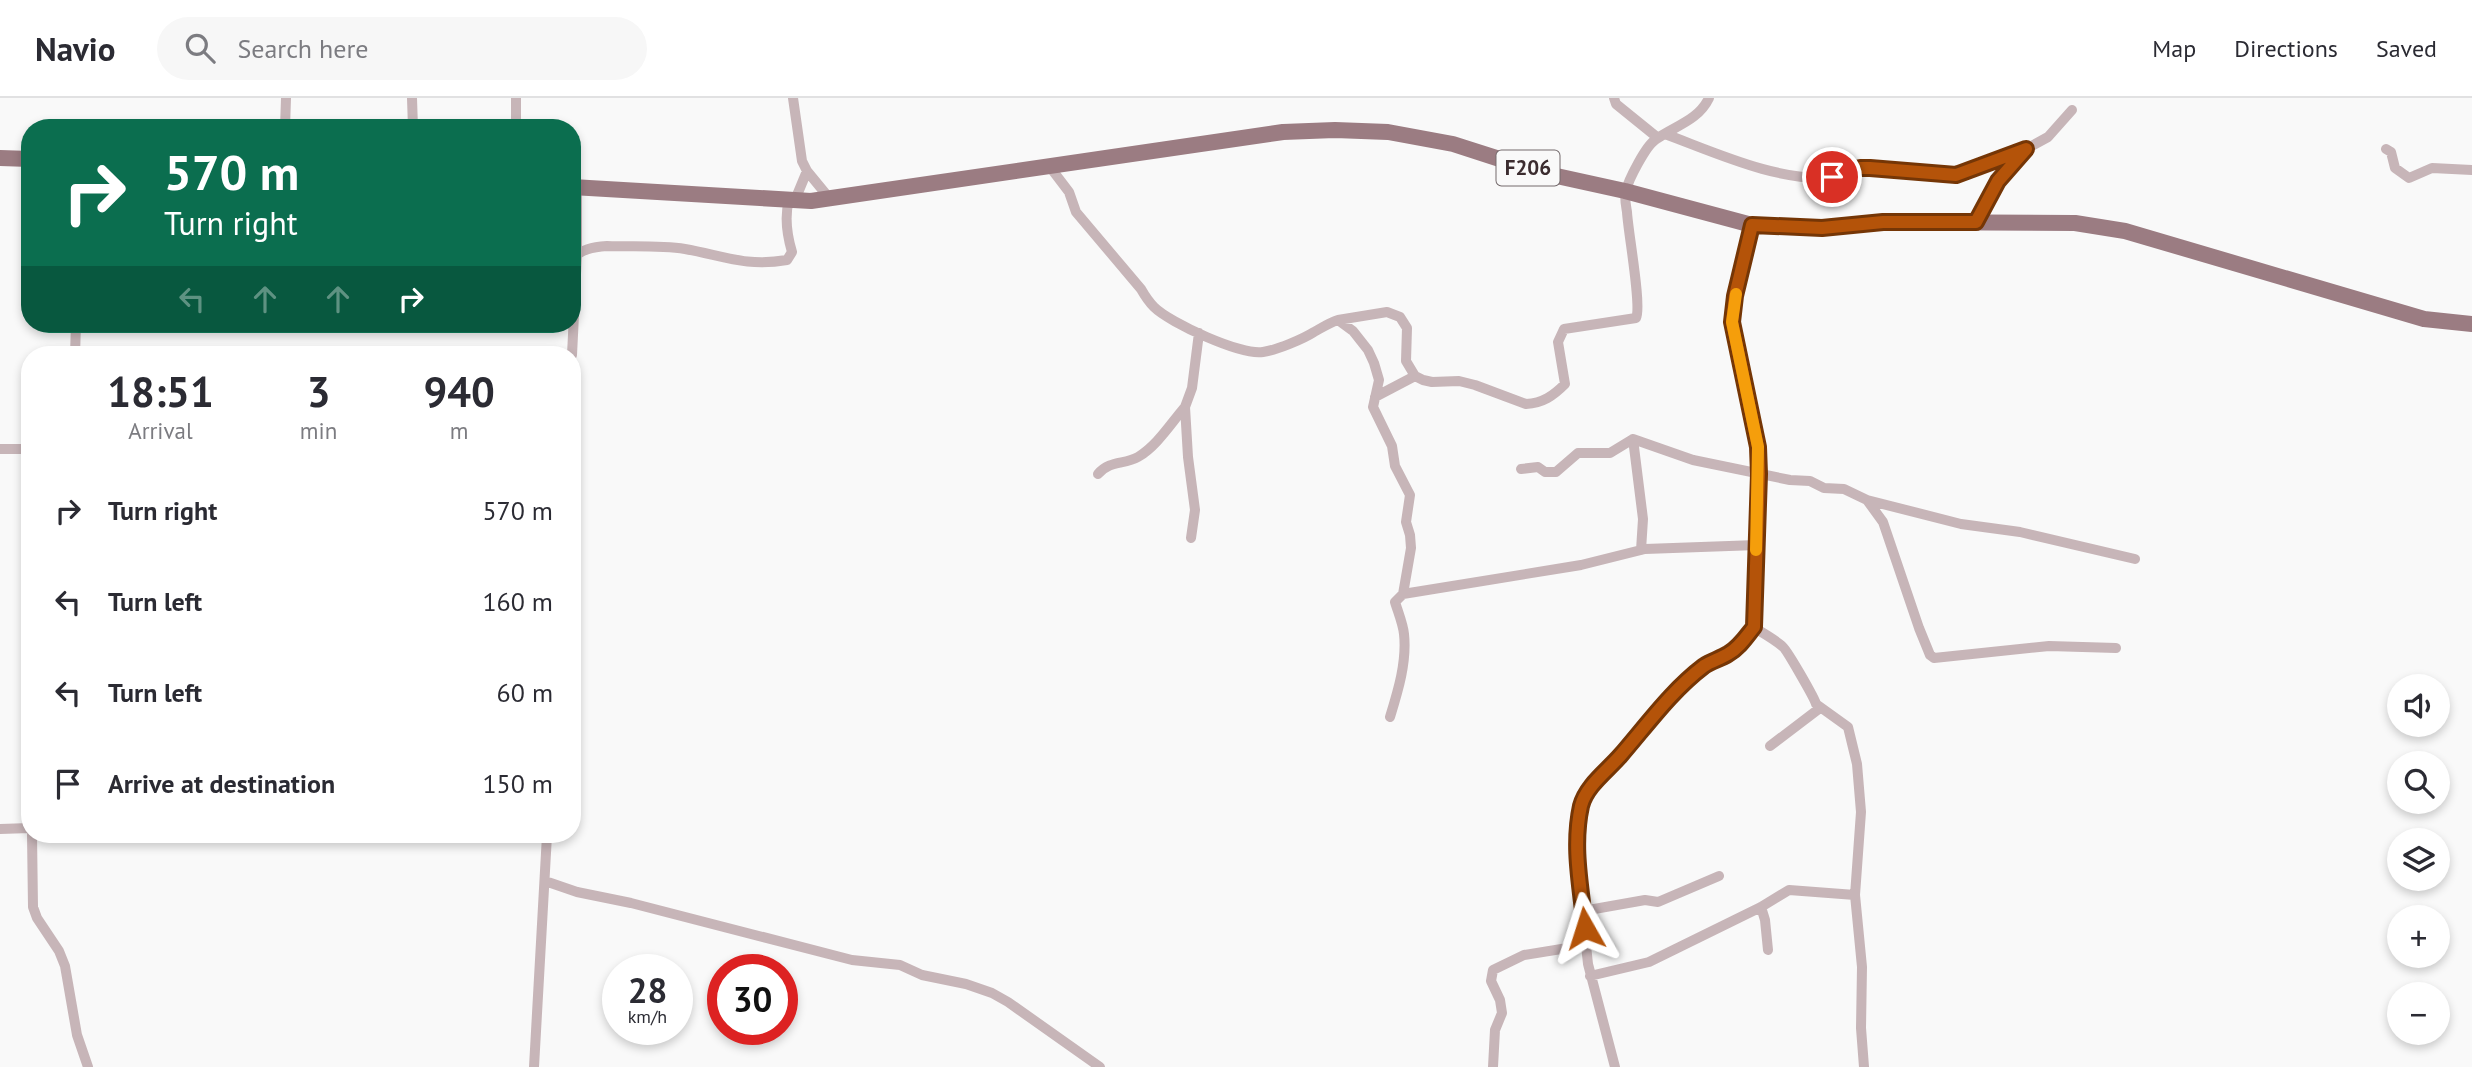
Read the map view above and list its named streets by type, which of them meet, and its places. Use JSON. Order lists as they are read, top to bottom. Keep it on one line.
{"streets":{"main road":["F206"]},"page":{"header":"Navio","search":"Search here","nav":["Map","Directions","Saved"],"turn":["570 m","Turn right"],"eta":["18:51","Arrival","3","min","940","m"],"list":[{"name":"Turn right","value":"570 m"},{"name":"Turn left","value":"160 m"},{"name":"Turn left","value":"60 m"},{"name":"Arrive at destination","value":"150 m"}],"map_buttons":["+","−"],"speed":"28 km/h","limit":"30"}}
